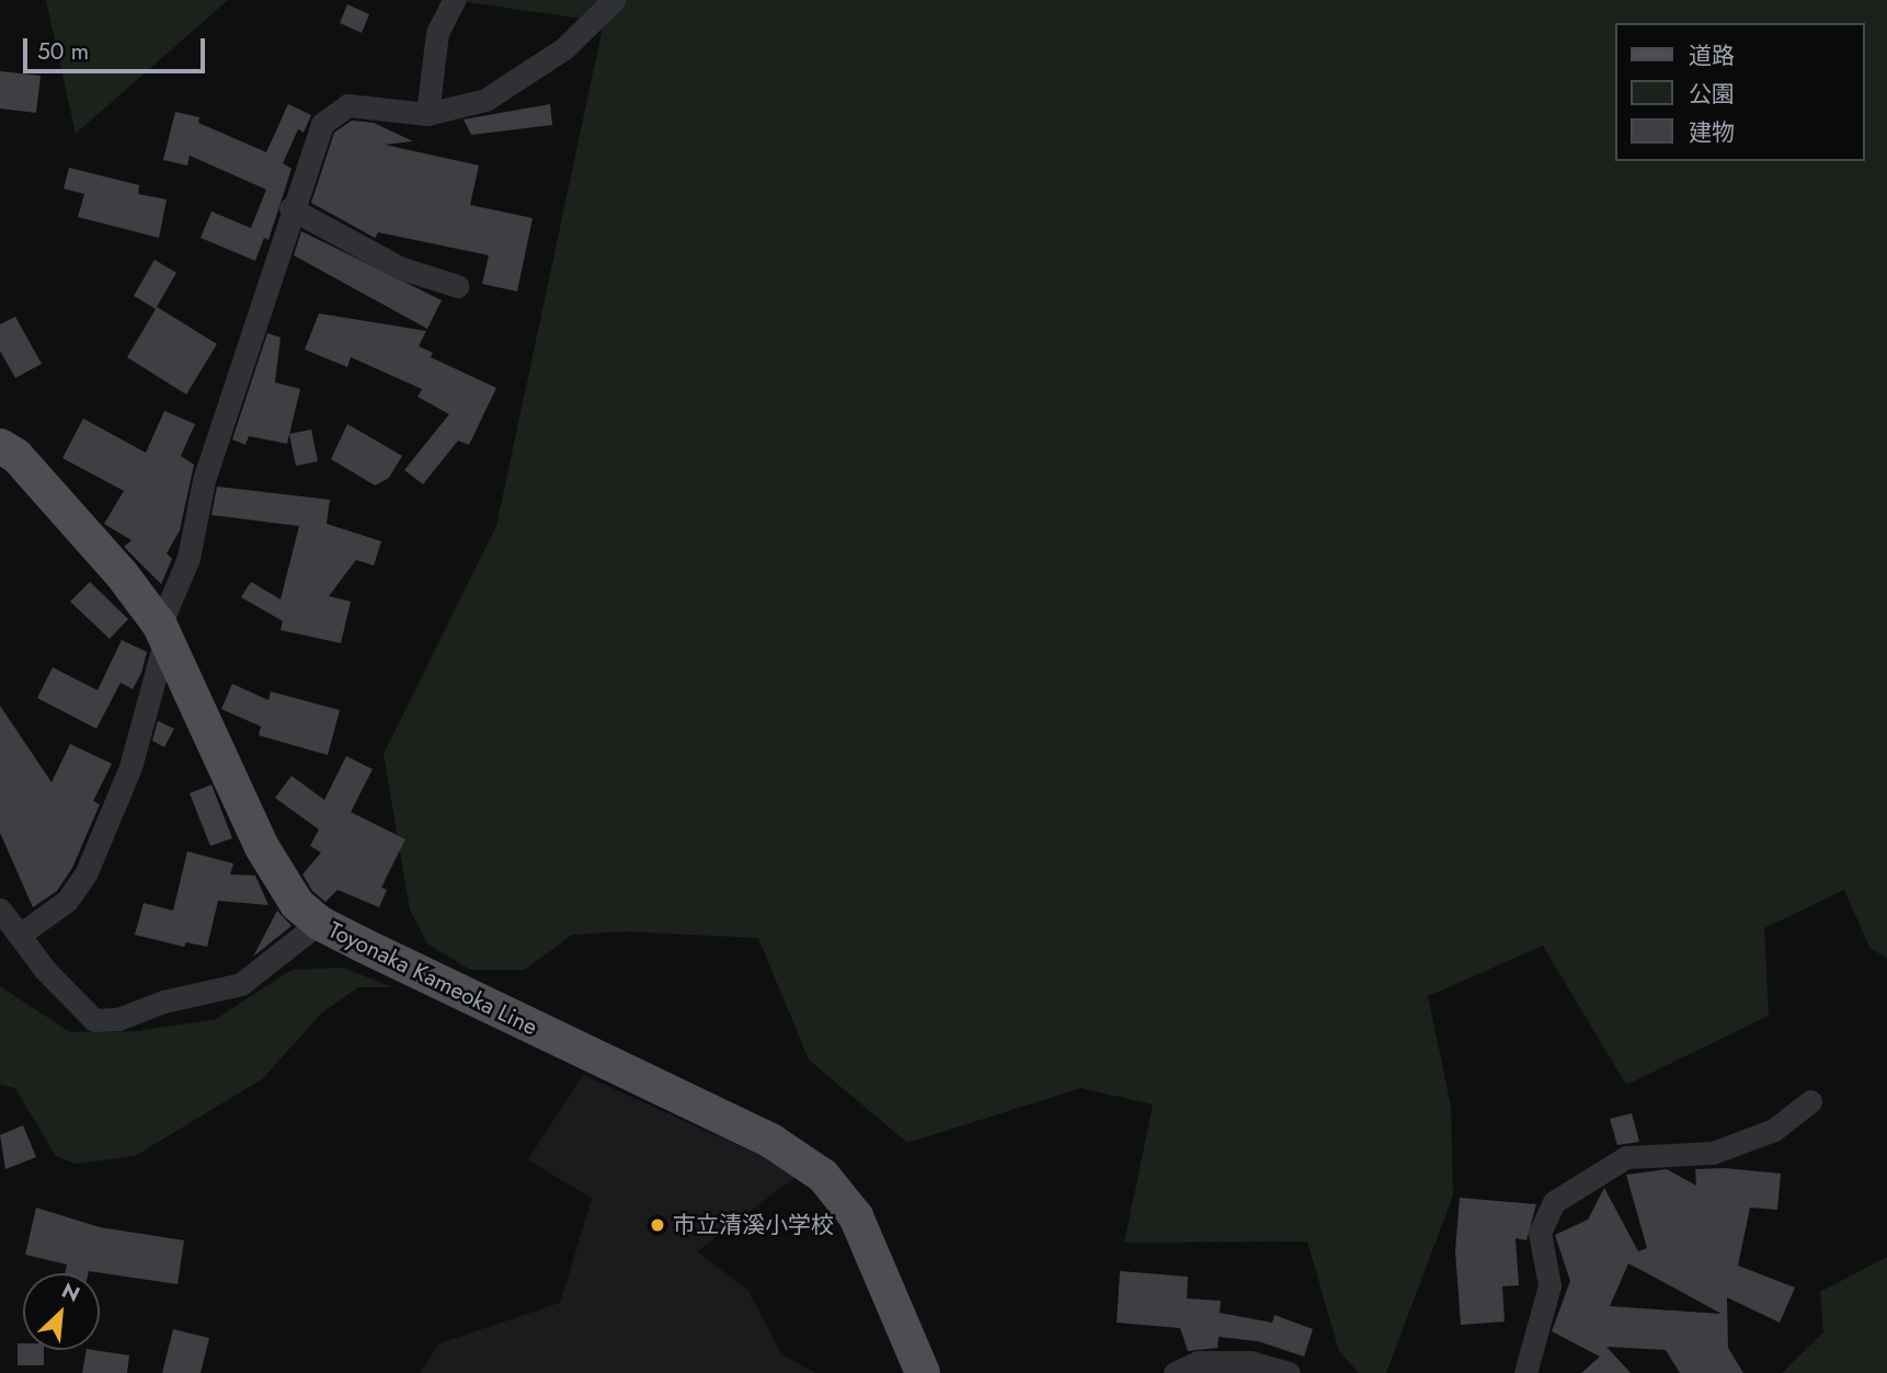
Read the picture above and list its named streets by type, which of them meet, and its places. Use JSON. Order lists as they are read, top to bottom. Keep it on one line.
{"streets":{"main road":["Toyonaka Kameoka Line"]},"places":["市立清溪小学校"],"legend":["道路","公園","建物"],"scale_bar":"50 m","north":"top right"}
